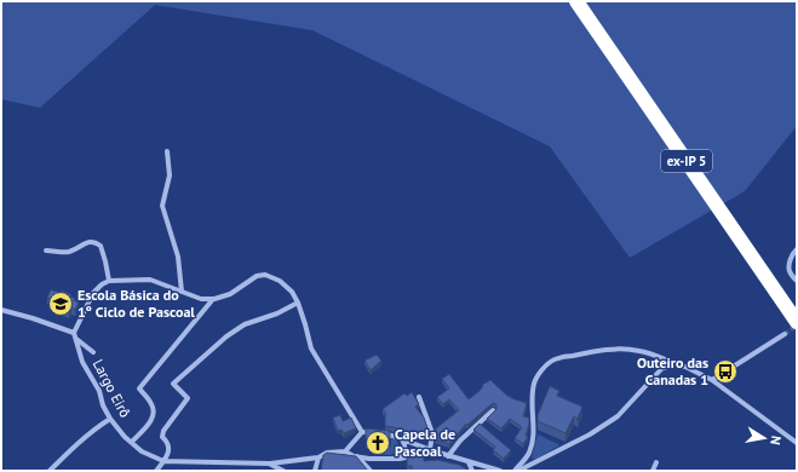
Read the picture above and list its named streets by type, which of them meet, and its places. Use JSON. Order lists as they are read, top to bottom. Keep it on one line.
{"streets":{"highway":["ex-IP 5"],"street":["Largo Eirô"]},"places":{"school or university":["Escola Básica do 1º Ciclo de Pascoal"],"bus stop":["Outeiro das Canadas 1"],"church":["Capela de Pascoal"]},"north":"right"}
